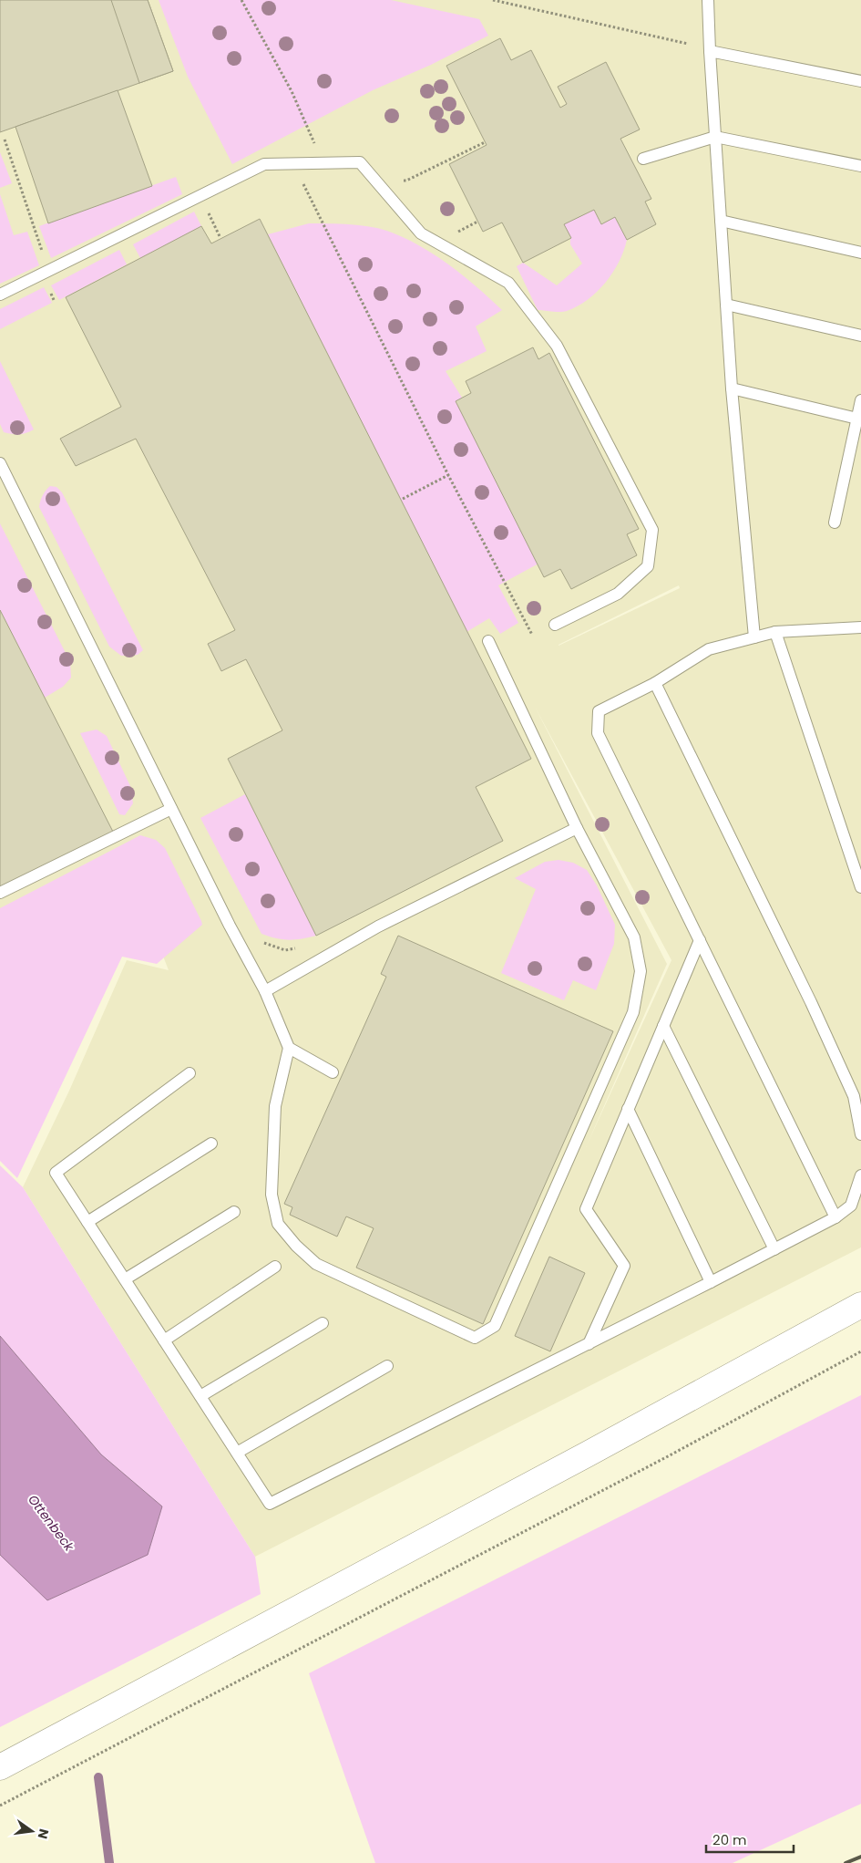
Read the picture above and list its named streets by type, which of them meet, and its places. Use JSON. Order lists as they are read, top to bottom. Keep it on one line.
{"water":["Ottenbeck"],"scale_bar":"20 m","north":"right"}
